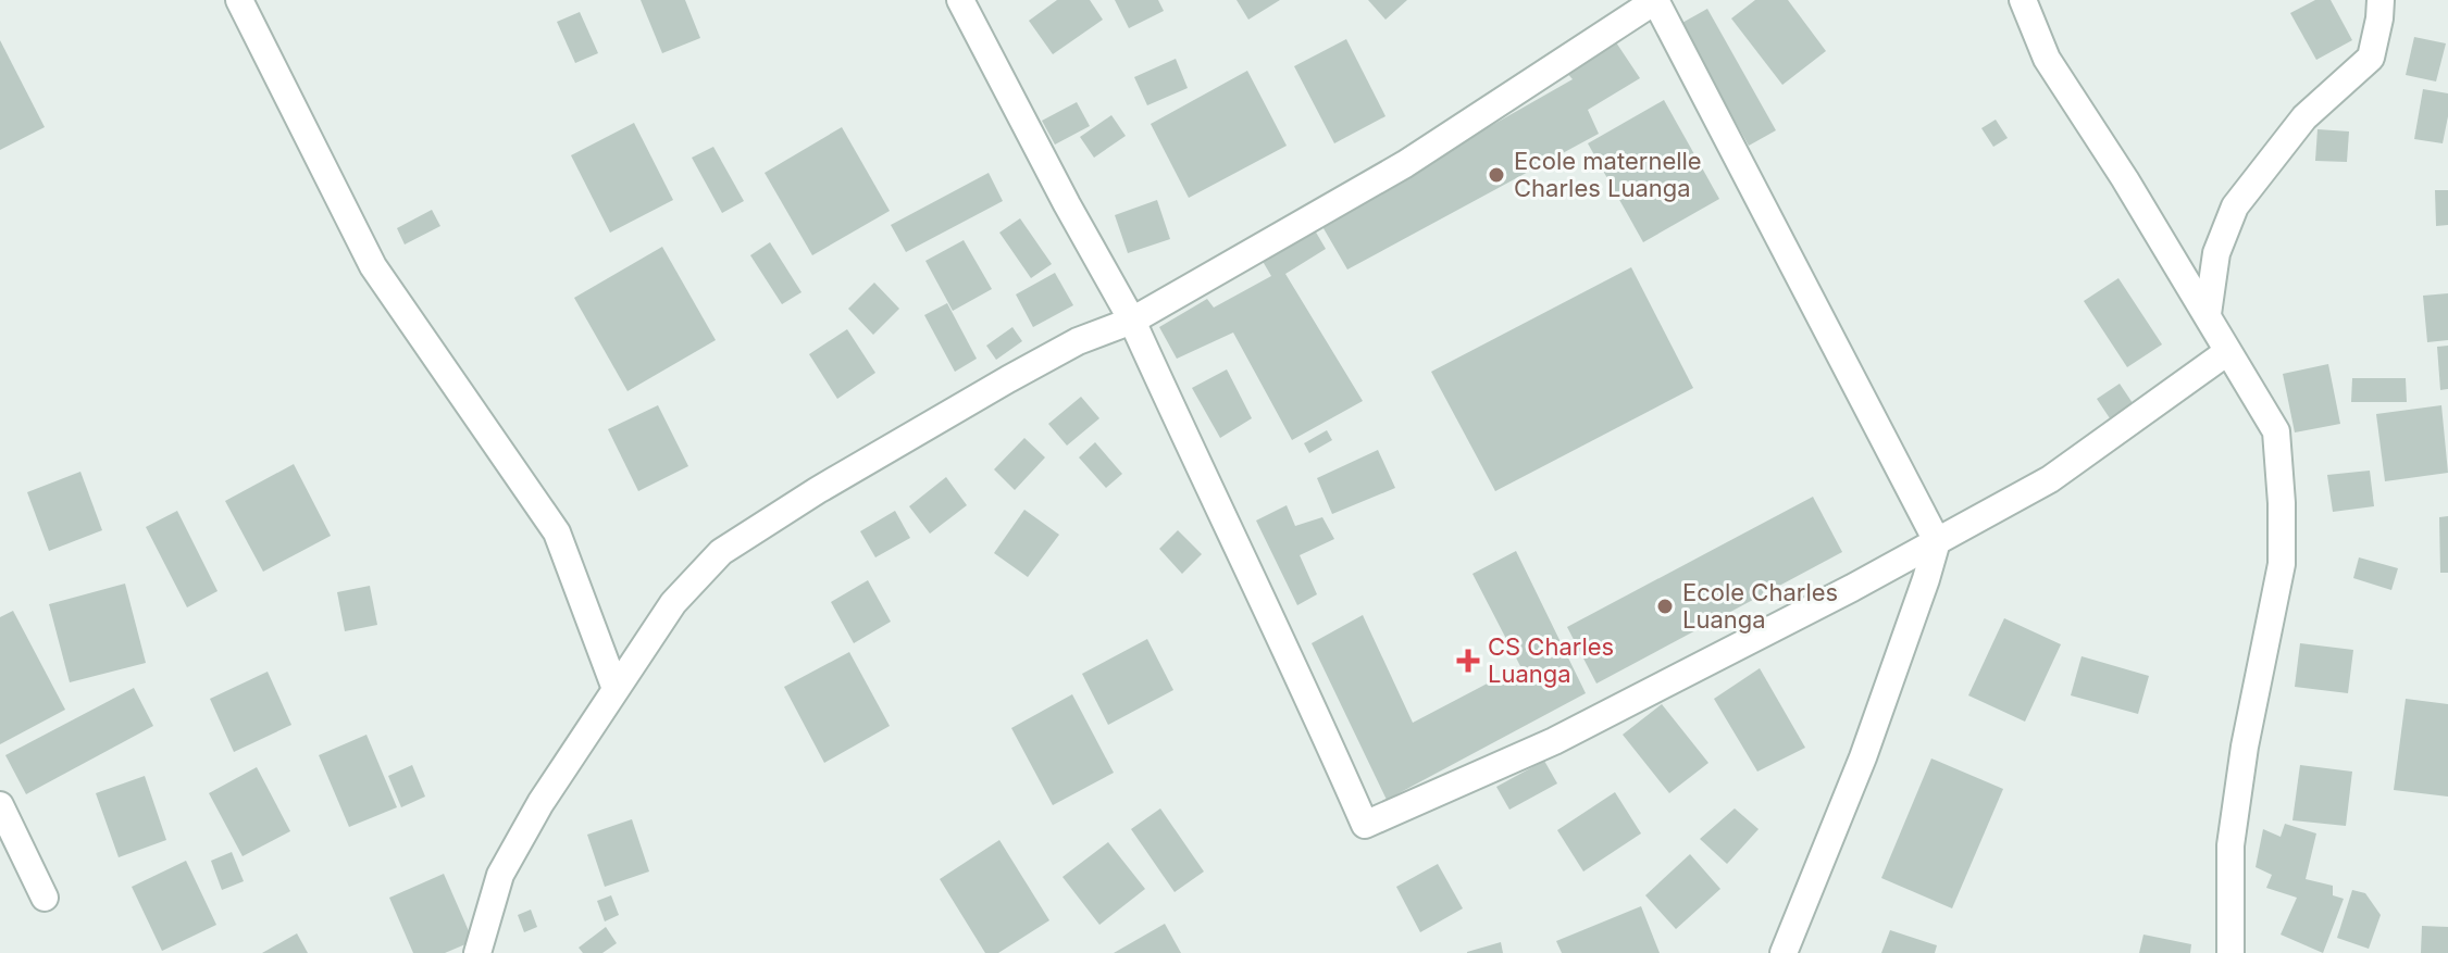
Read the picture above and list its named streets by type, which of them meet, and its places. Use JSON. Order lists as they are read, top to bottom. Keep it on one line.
{"places":{"other":["Ecole maternelle Charles Luanga","Ecole Charles Luanga"],"health":["CS Charles Luanga"]}}
